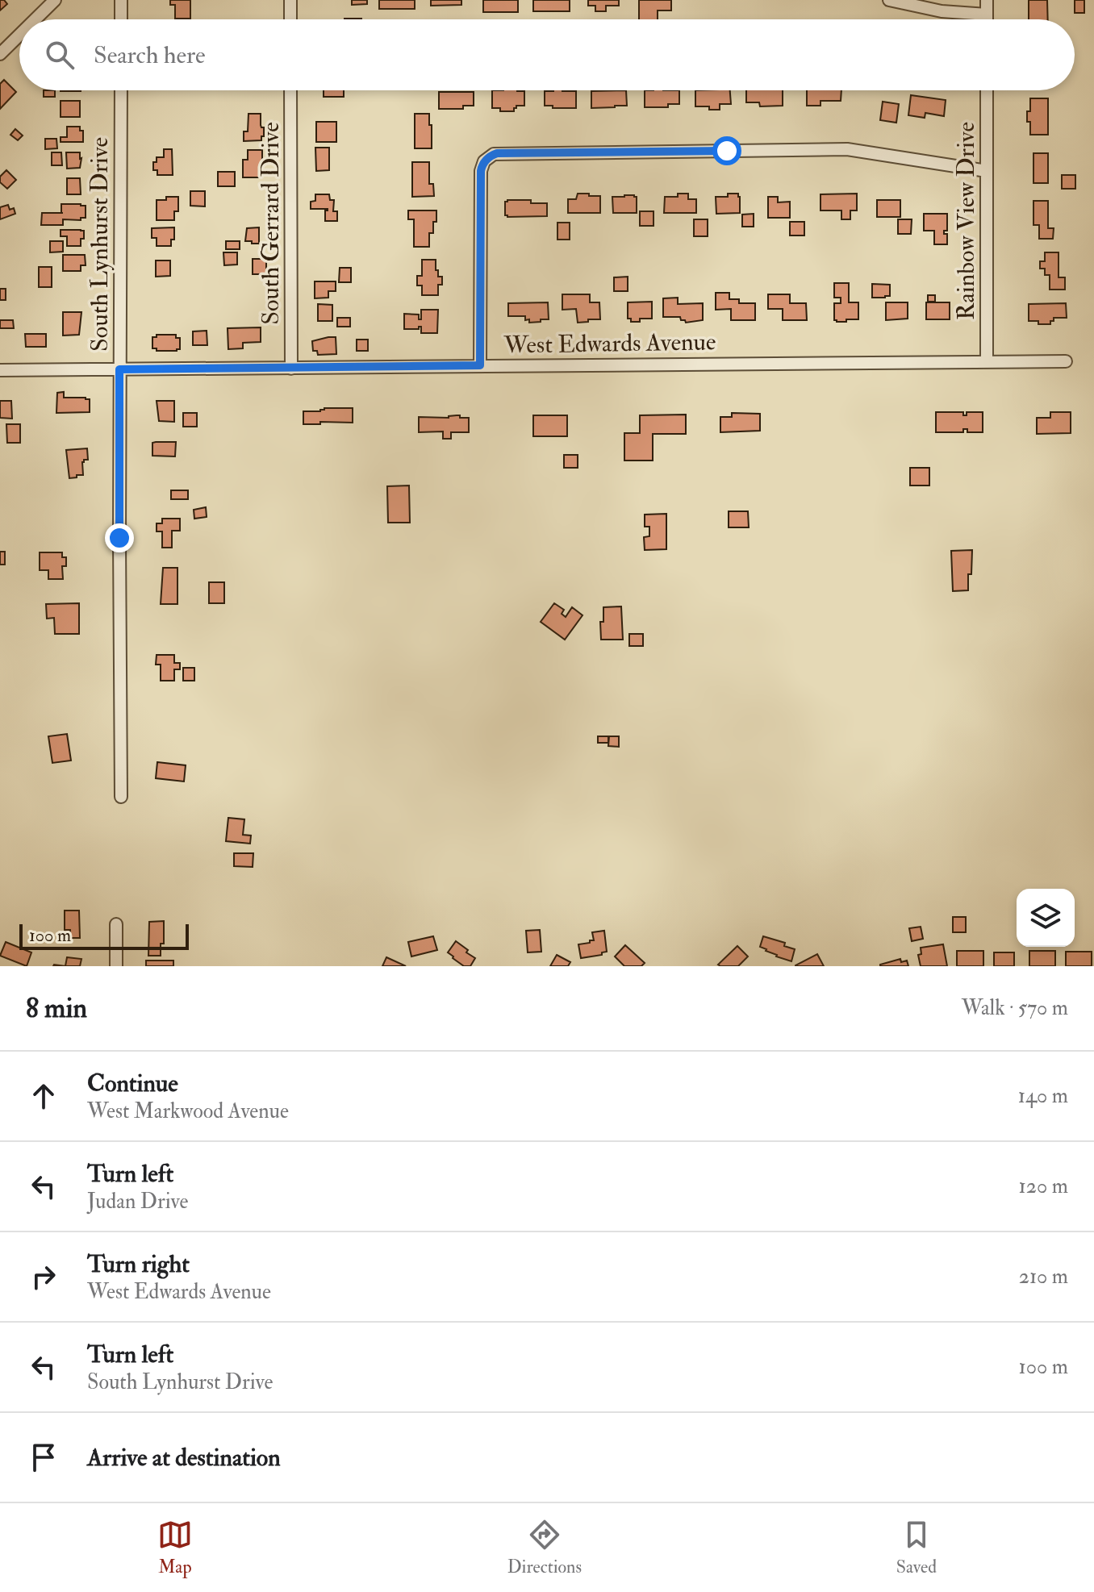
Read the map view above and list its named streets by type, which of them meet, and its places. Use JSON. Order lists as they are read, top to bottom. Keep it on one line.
{"streets":{"street":["Rainbow View Drive","South Gerrard Drive","South Lynhurst Drive","West Edwards Avenue"]},"crossings":[["Rainbow View Drive","West Edwards Avenue"],["South Gerrard Drive","West Edwards Avenue"],["South Lynhurst Drive","West Edwards Avenue"]],"scale_bar":"100 m","page":{"search":"Search here","scale":"100 m","heading":["8 min","Walk · 570 m"],"list":[["Continue","West Markwood Avenue","140 m"],["Turn left","Judan Drive","120 m"],["Turn right","West Edwards Avenue","210 m"],["Turn left","South Lynhurst Drive","100 m"],"Arrive at destination"],"nav":["Map","Directions","Saved"]}}
